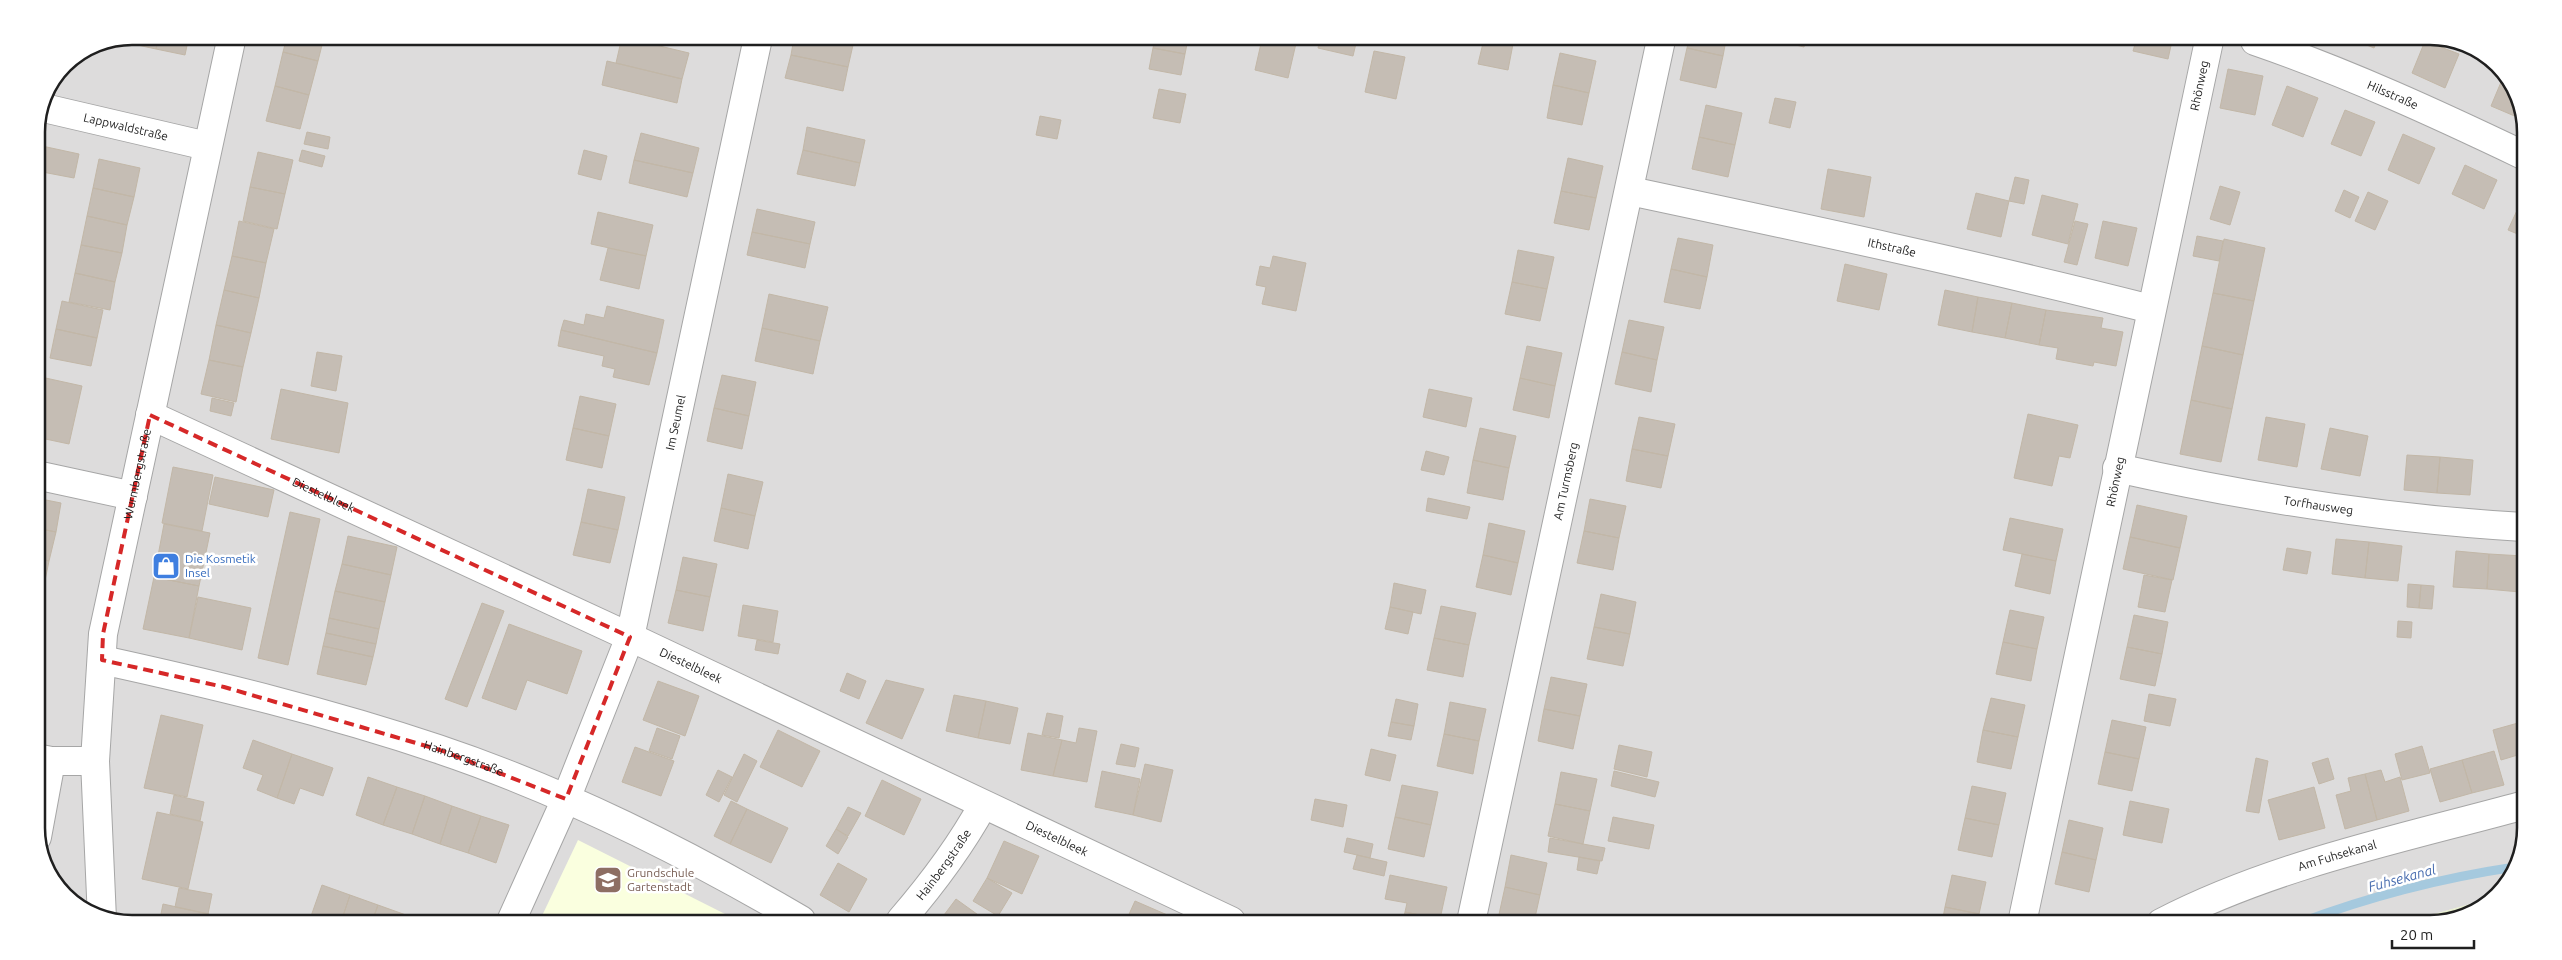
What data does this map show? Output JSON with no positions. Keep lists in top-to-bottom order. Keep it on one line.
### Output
{"streets":{"street":["Rhönweg","Hilsstraße","Lappwaldstraße","Ithstraße","Im Seumel","Wurmbergstraße","Am Turmsberg","Diestelbleek","Torfhausweg","Hainbergstraße","Am Fuhsekanal"]},"crossings":[["Rhönweg","Ithstraße"],["Rhönweg","Torfhausweg"],["Lappwaldstraße","Wurmbergstraße"],["Ithstraße","Am Turmsberg"],["Im Seumel","Diestelbleek"],["Im Seumel","Hainbergstraße"],["Wurmbergstraße","Diestelbleek"],["Wurmbergstraße","Hainbergstraße"],["Diestelbleek","Hainbergstraße"]],"water":["Fuhsekanal"],"places":{"shop":["Die Kosmetik Insel"],"school or university":["Grundschule Gartenstadt"]},"scale_bar":"20 m"}
